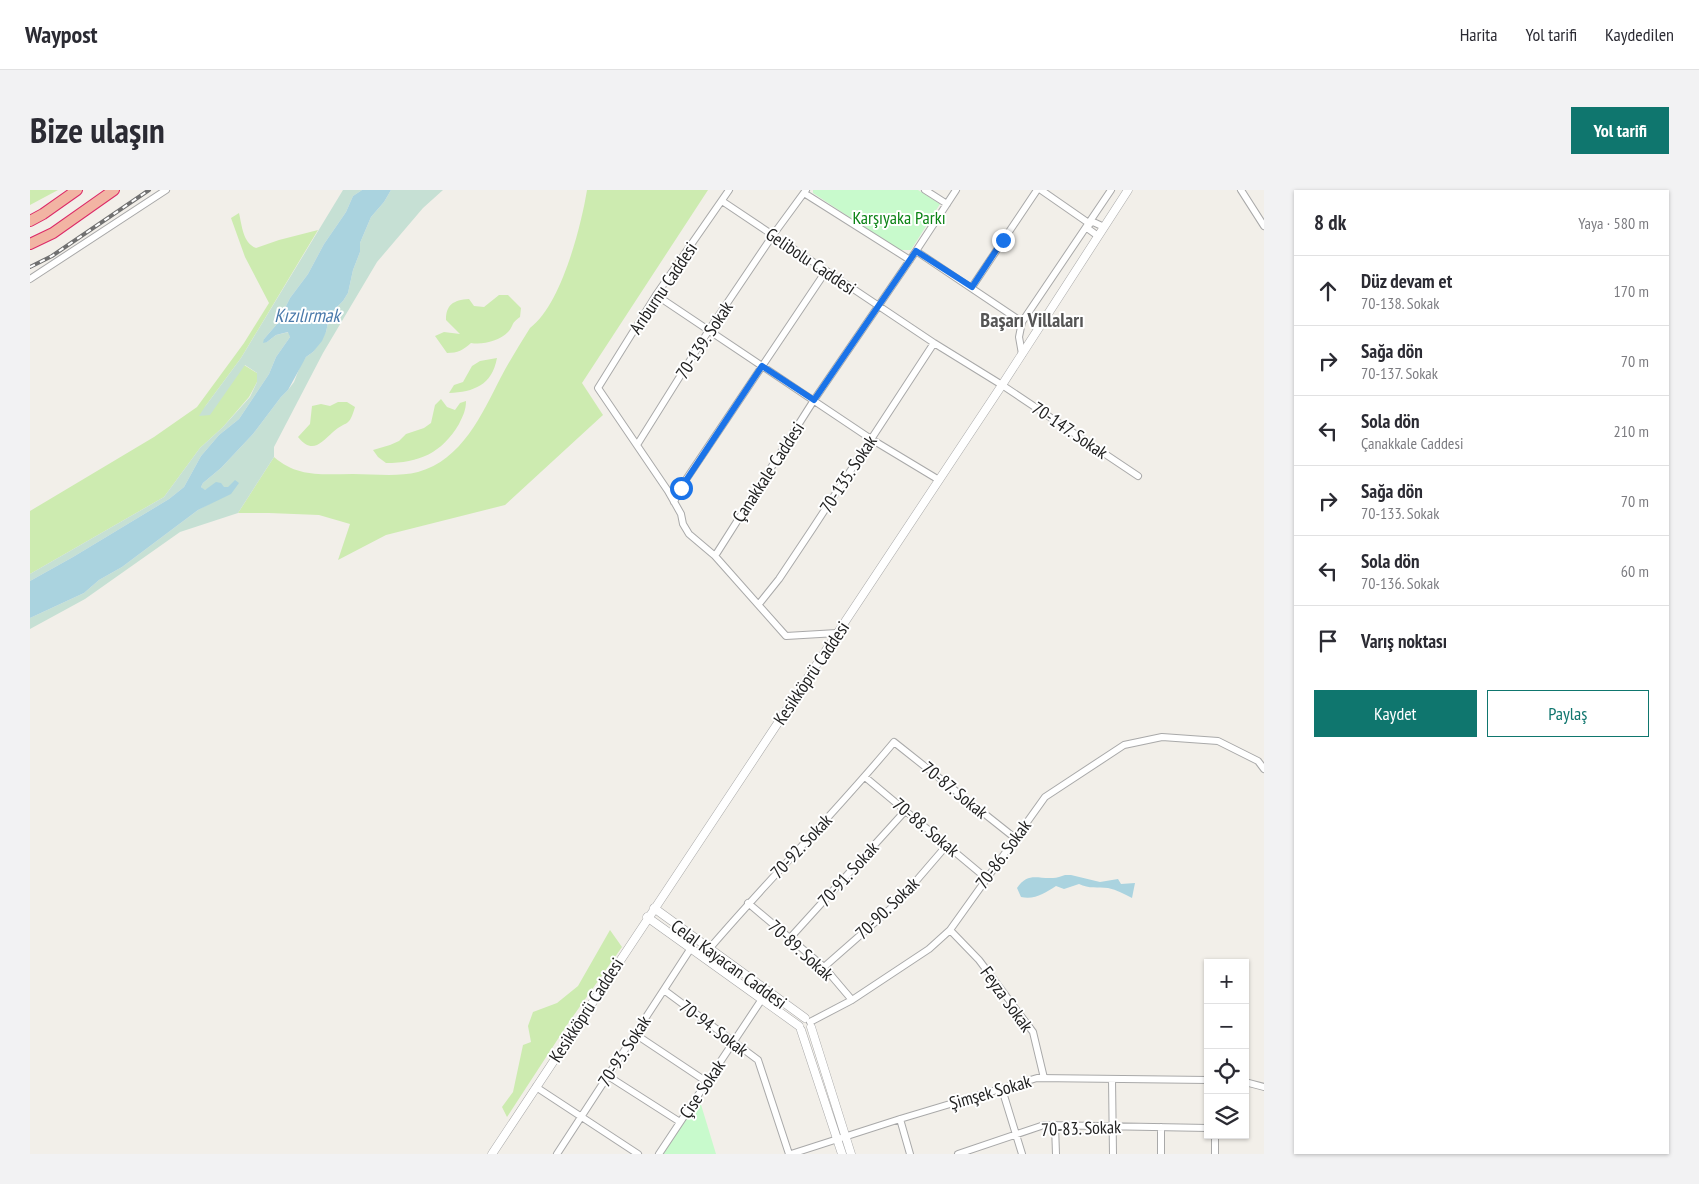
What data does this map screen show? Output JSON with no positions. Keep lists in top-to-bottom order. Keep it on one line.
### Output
{"streets":{"street":["Gelibolu Caddesi","Arıburnu Caddesi","70-139. Sokak","70-147. Sokak","Çanakkale Caddesi","70-135. Sokak","Kesikköprü Caddesi","70-87. Sokak","70-88. Sokak","70-92. Sokak","70-86. Sokak","70-91. Sokak","70-90. Sokak","70-89. Sokak","Celal Kayacan Caddesi","Feyza Sokak","70-94. Sokak","70-93. Sokak","Çise Sokak","Şimşek Sokak","70-83. Sokak"]},"crossings":[["Gelibolu Caddesi","Arıburnu Caddesi"],["Gelibolu Caddesi","70-139. Sokak"],["Gelibolu Caddesi","70-147. Sokak"],["Gelibolu Caddesi","Çanakkale Caddesi"],["Gelibolu Caddesi","70-135. Sokak"],["Gelibolu Caddesi","Kesikköprü Caddesi"],["Arıburnu Caddesi","70-139. Sokak"],["70-147. Sokak","Kesikköprü Caddesi"],["Kesikköprü Caddesi","Celal Kayacan Caddesi"],["70-87. Sokak","70-92. Sokak"],["70-87. Sokak","70-86. Sokak"],["70-88. Sokak","70-92. Sokak"],["70-88. Sokak","70-86. Sokak"],["70-88. Sokak","70-91. Sokak"],["70-88. Sokak","70-90. Sokak"],["70-92. Sokak","70-89. Sokak"],["70-92. Sokak","Celal Kayacan Caddesi"],["70-86. Sokak","70-89. Sokak"],["70-86. Sokak","Celal Kayacan Caddesi"],["70-86. Sokak","Feyza Sokak"],["70-91. Sokak","70-89. Sokak"],["70-90. Sokak","70-89. Sokak"],["Celal Kayacan Caddesi","70-93. Sokak"],["Celal Kayacan Caddesi","Çise Sokak"],["Feyza Sokak","Şimşek Sokak"],["70-94. Sokak","70-93. Sokak"],["70-94. Sokak","Çise Sokak"],["70-94. Sokak","Şimşek Sokak"]],"districts":["Başarı Villaları"],"water":["Kızılırmak"],"parks":["Karşıyaka Parkı"],"page":{"header":"Waypost","nav":["Harita","Yol tarifi","Kaydedilen"],"title":"Bize ulaşın","buttons":["Yol tarifi",["Kaydet","Paylaş"]],"heading":["8 dk","Yaya · 580 m"],"list":[["Düz devam et","70-138. Sokak","170 m"],["Sağa dön","70-137. Sokak","70 m"],["Sola dön","Çanakkale Caddesi","210 m"],["Sağa dön","70-133. Sokak","70 m"],["Sola dön","70-136. Sokak","60 m"],"Varış noktası"],"map_buttons":["+","−"]}}
